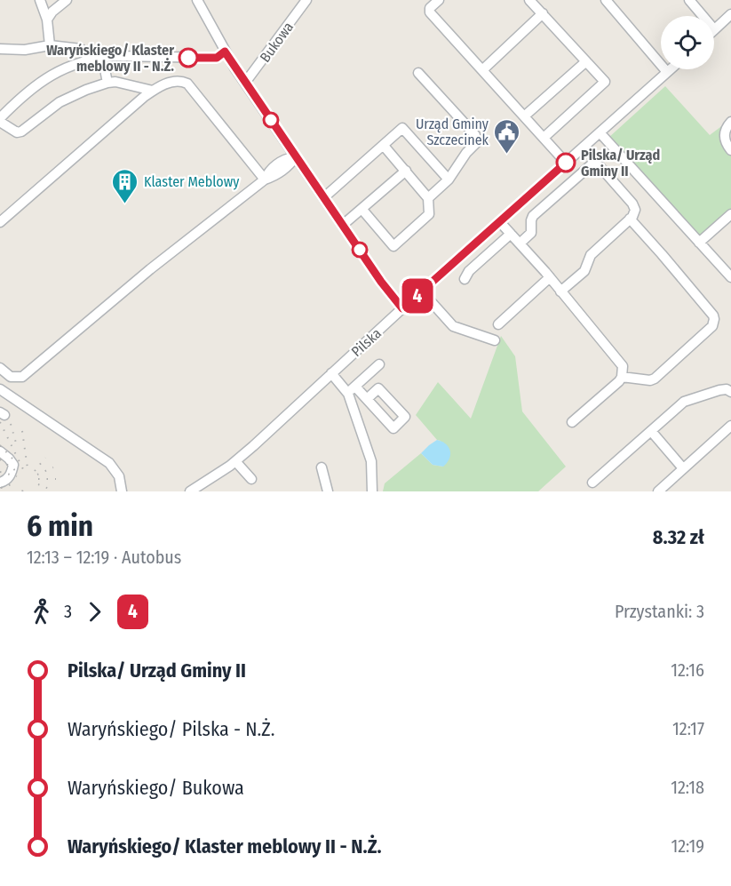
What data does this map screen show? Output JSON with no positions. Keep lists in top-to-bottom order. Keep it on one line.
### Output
{"streets":{"street":["Bukowa","Pilska"]},"places":{"other":["Waryńskiego/ Klaster meblowy II - N.Ż.","Pilska/ Urząd Gminy II"],"public building":["Urząd Gminy Szczecinek"],"building":["Klaster Meblowy"]},"lines":["bus line 4"],"page":{"on_map":"4","heading":["6 min","12:13 – 12:19 · Autobus","8.32 zł"],"legs":["3","4","Przystanki: 3"],"list":[{"name":"Pilska/ Urząd Gminy II","value":"12:16"},{"name":"Waryńskiego/ Pilska - N.Ż.","value":"12:17"},{"name":"Waryńskiego/ Bukowa","value":"12:18"},{"name":"Waryńskiego/ Klaster meblowy II - N.Ż.","value":"12:19"}]}}
